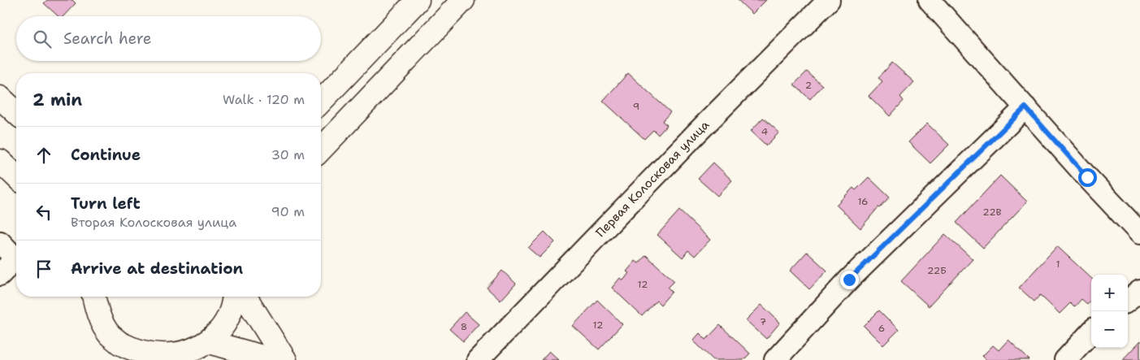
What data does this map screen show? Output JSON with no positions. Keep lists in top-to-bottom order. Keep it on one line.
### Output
{"streets":{"street":["Первая Колосковая улица"]},"house_numbers":["2","9","4","16","22В","1","22Б","12","7","12","8","6"],"page":{"search":"Search here","heading":["2 min","Walk · 120 m"],"list":[["Continue","30 m"],["Turn left","Вторая Колосковая улица","90 m"],"Arrive at destination"],"map_buttons":["+","−"]}}
